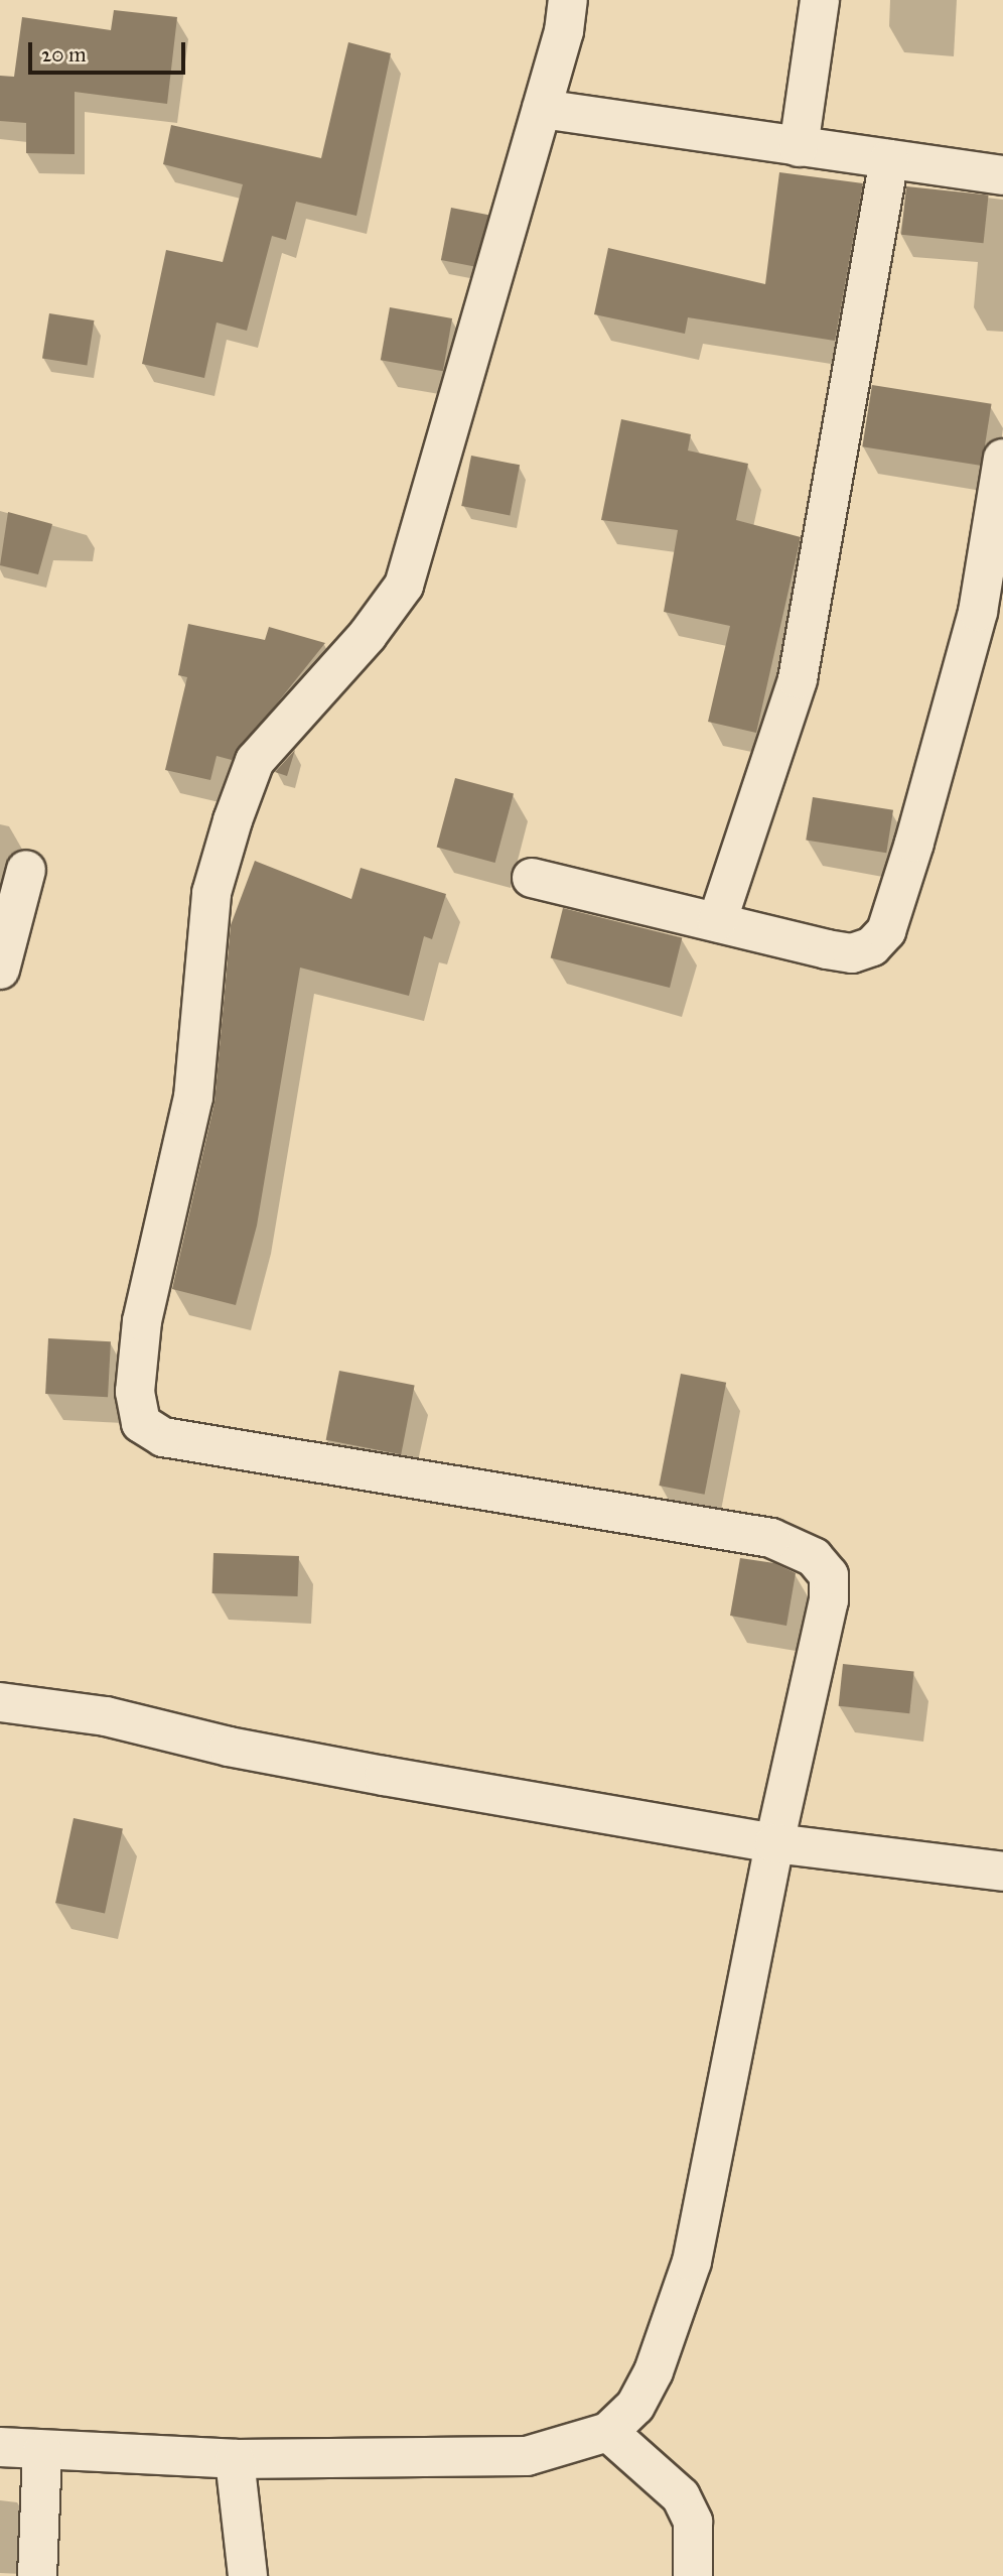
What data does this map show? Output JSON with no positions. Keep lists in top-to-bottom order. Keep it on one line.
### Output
{"scale_bar":"20 m"}
